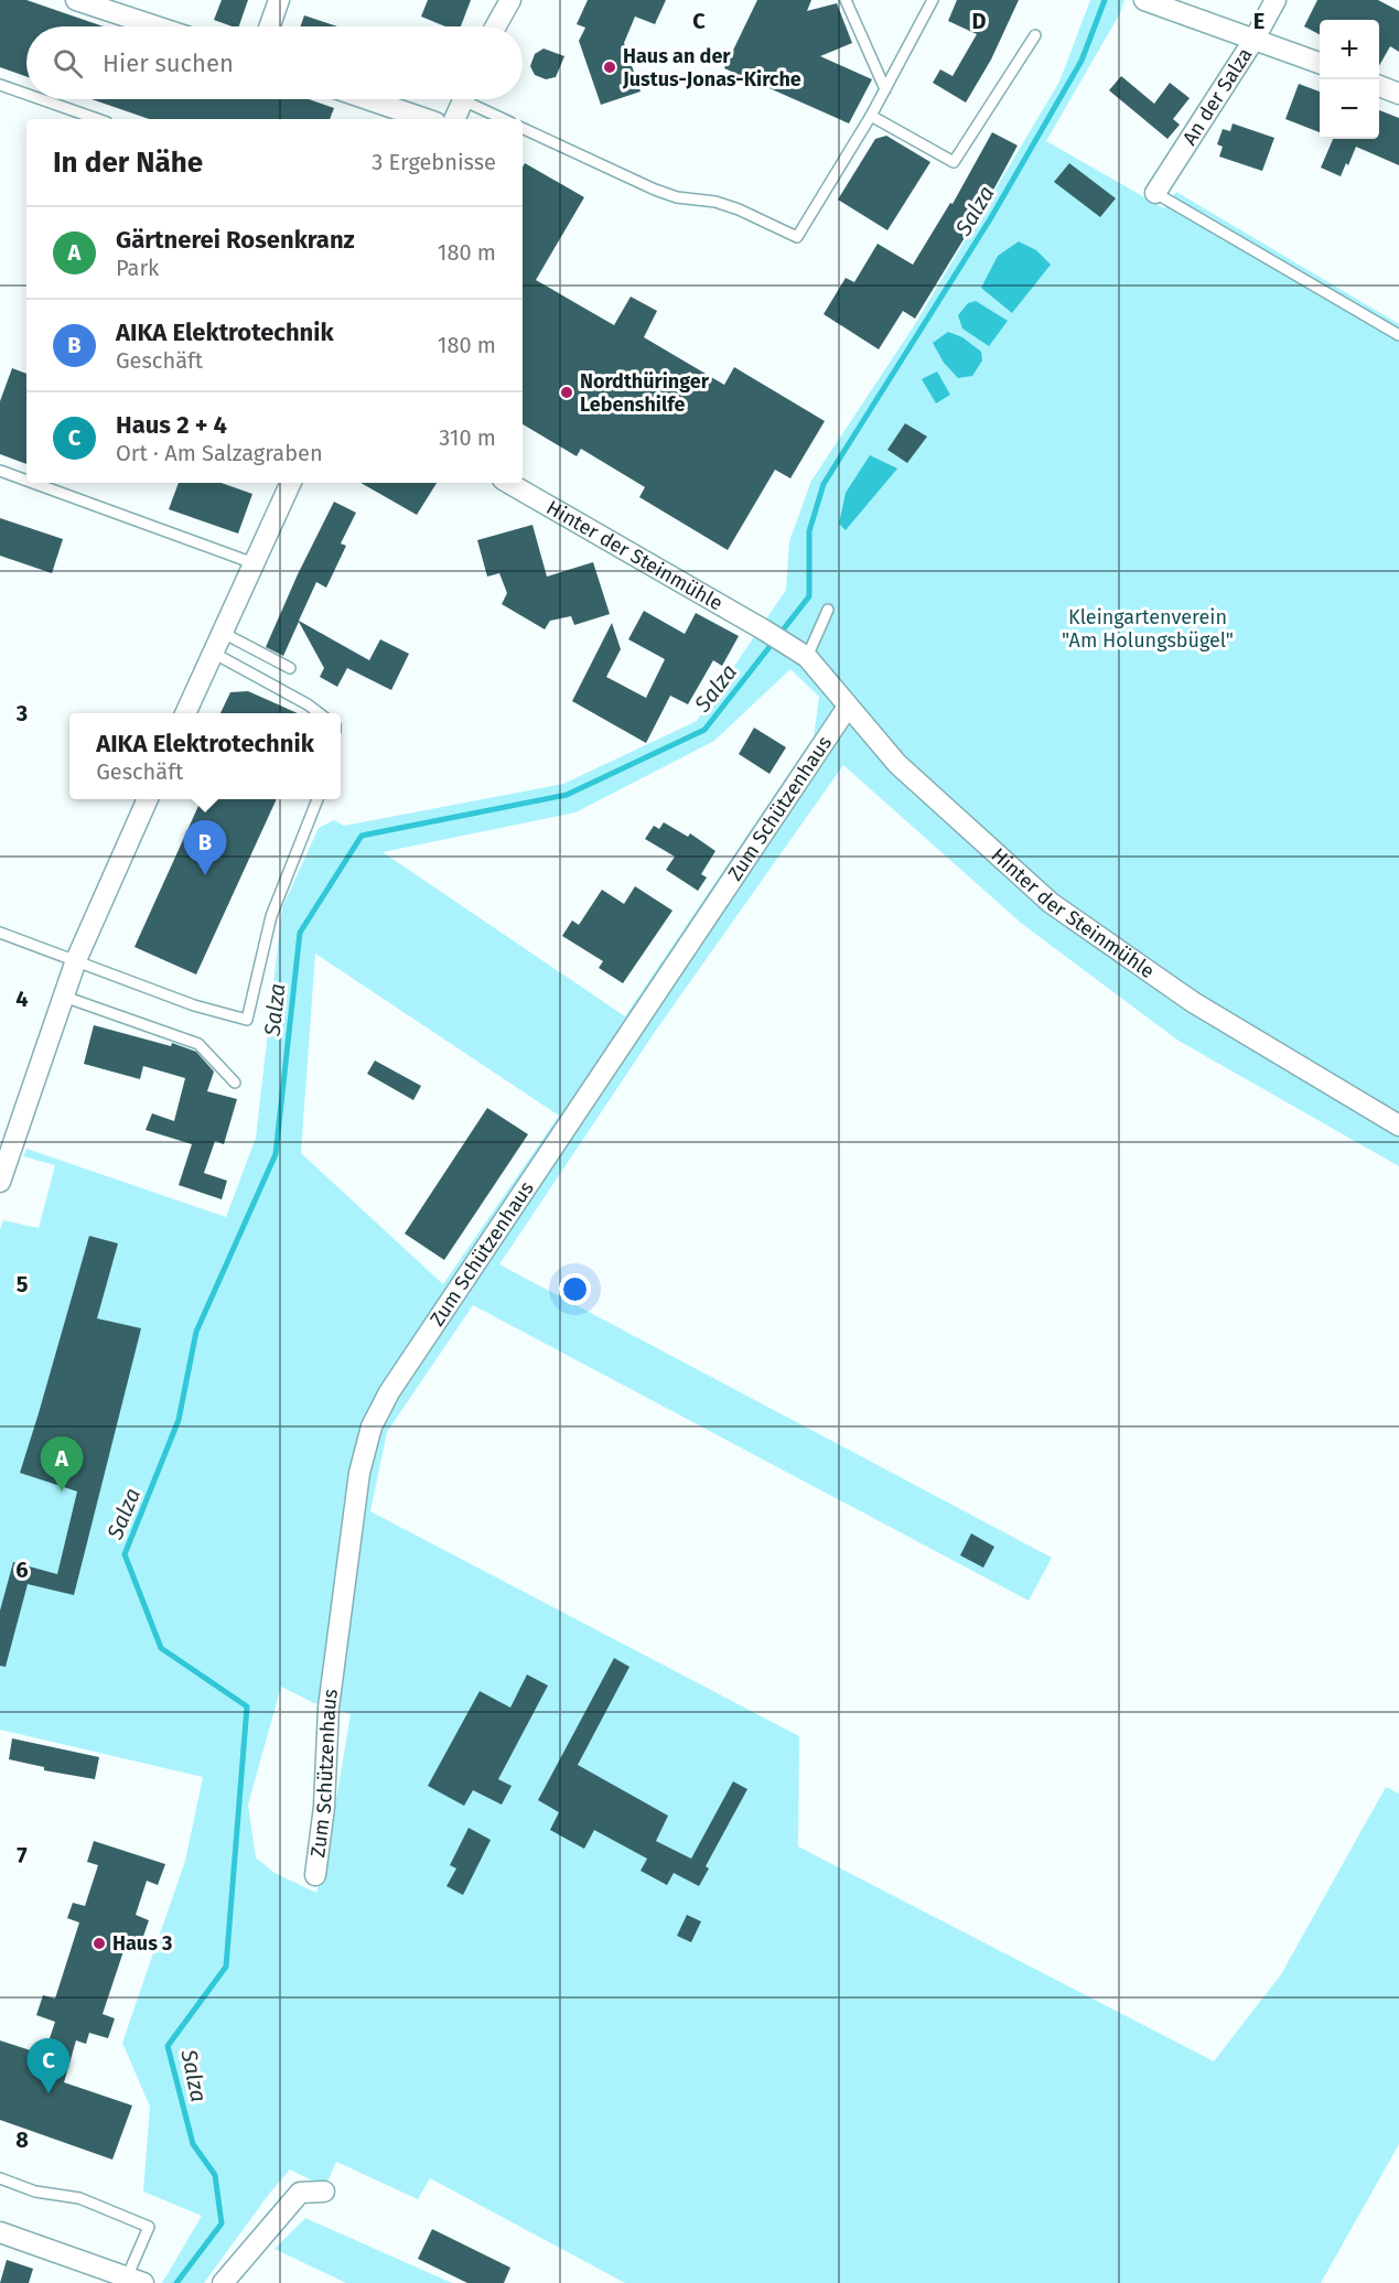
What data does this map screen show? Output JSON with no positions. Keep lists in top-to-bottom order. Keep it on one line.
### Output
{"streets":{"street":["An der Salza","Hinter der Steinmühle","Zum Schützenhaus"]},"crossings":[["Hinter der Steinmühle","Zum Schützenhaus"]],"water":["Salza"],"parks":["Kleingartenverein \"Am Holungsbügel\""],"places":["Haus an der Justus-Jonas-Kirche","Nordthüringer Lebenshilfe","Haus 3"],"page":{"map_buttons":["+","−"],"search":"Hier suchen","heading":["In der Nähe","3 Ergebnisse"],"list":[{"mark":"A","name":"Gärtnerei Rosenkranz","note":"Park","value":"180 m"},{"mark":"B","name":"AIKA Elektrotechnik","note":"Geschäft","value":"180 m"},{"mark":"C","name":"Haus 2 + 4","note":"Ort · Am Salzagraben","value":"310 m"}],"popup":["AIKA Elektrotechnik","Geschäft"],"pins":["B","A","C"]},"grid":{"columns":["C","D","E"],"rows":["3","4","5","6","7","8"]}}
